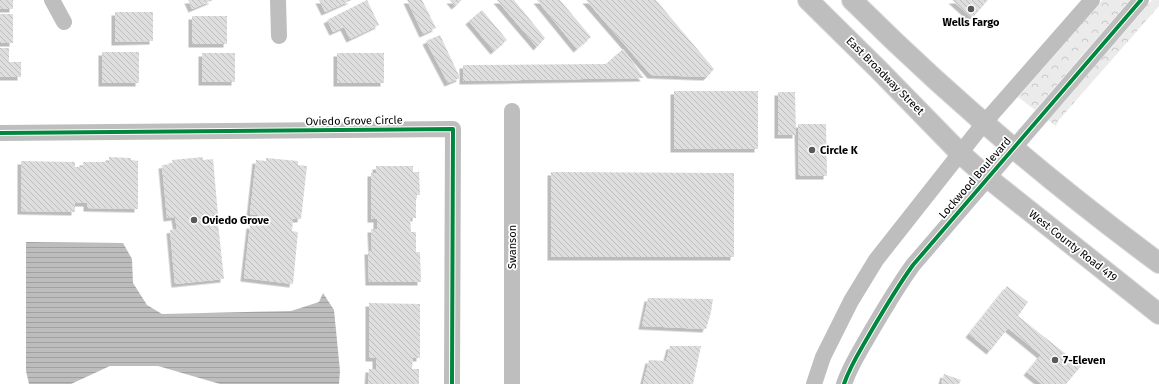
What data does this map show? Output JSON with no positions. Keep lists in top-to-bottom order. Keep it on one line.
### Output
{"streets":{"main road":["East Broadway Street","West County Road 419"],"street":["Oviedo Grove Circle","Lockwood Boulevard","Swanson"]},"crossings":[["East Broadway Street","Lockwood Boulevard"],["East Broadway Street","West County Road 419"],["Lockwood Boulevard","West County Road 419"]],"places":["Wells Fargo","Circle K","Oviedo Grove","7-Eleven"]}
